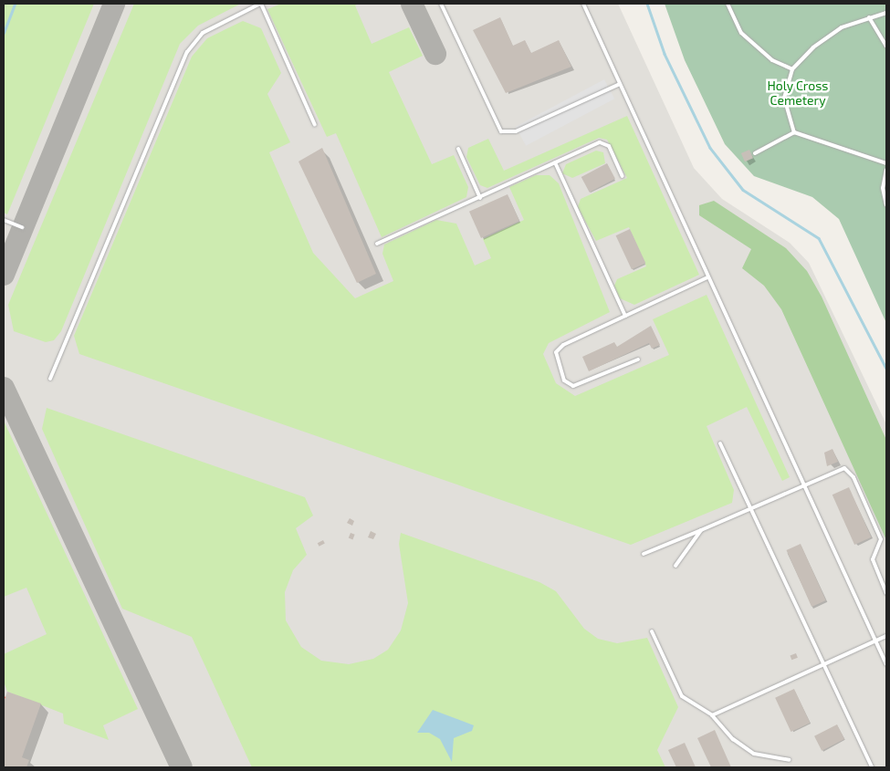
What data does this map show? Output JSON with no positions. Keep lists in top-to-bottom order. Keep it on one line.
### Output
{"parks":["Holy Cross Cemetery"]}
